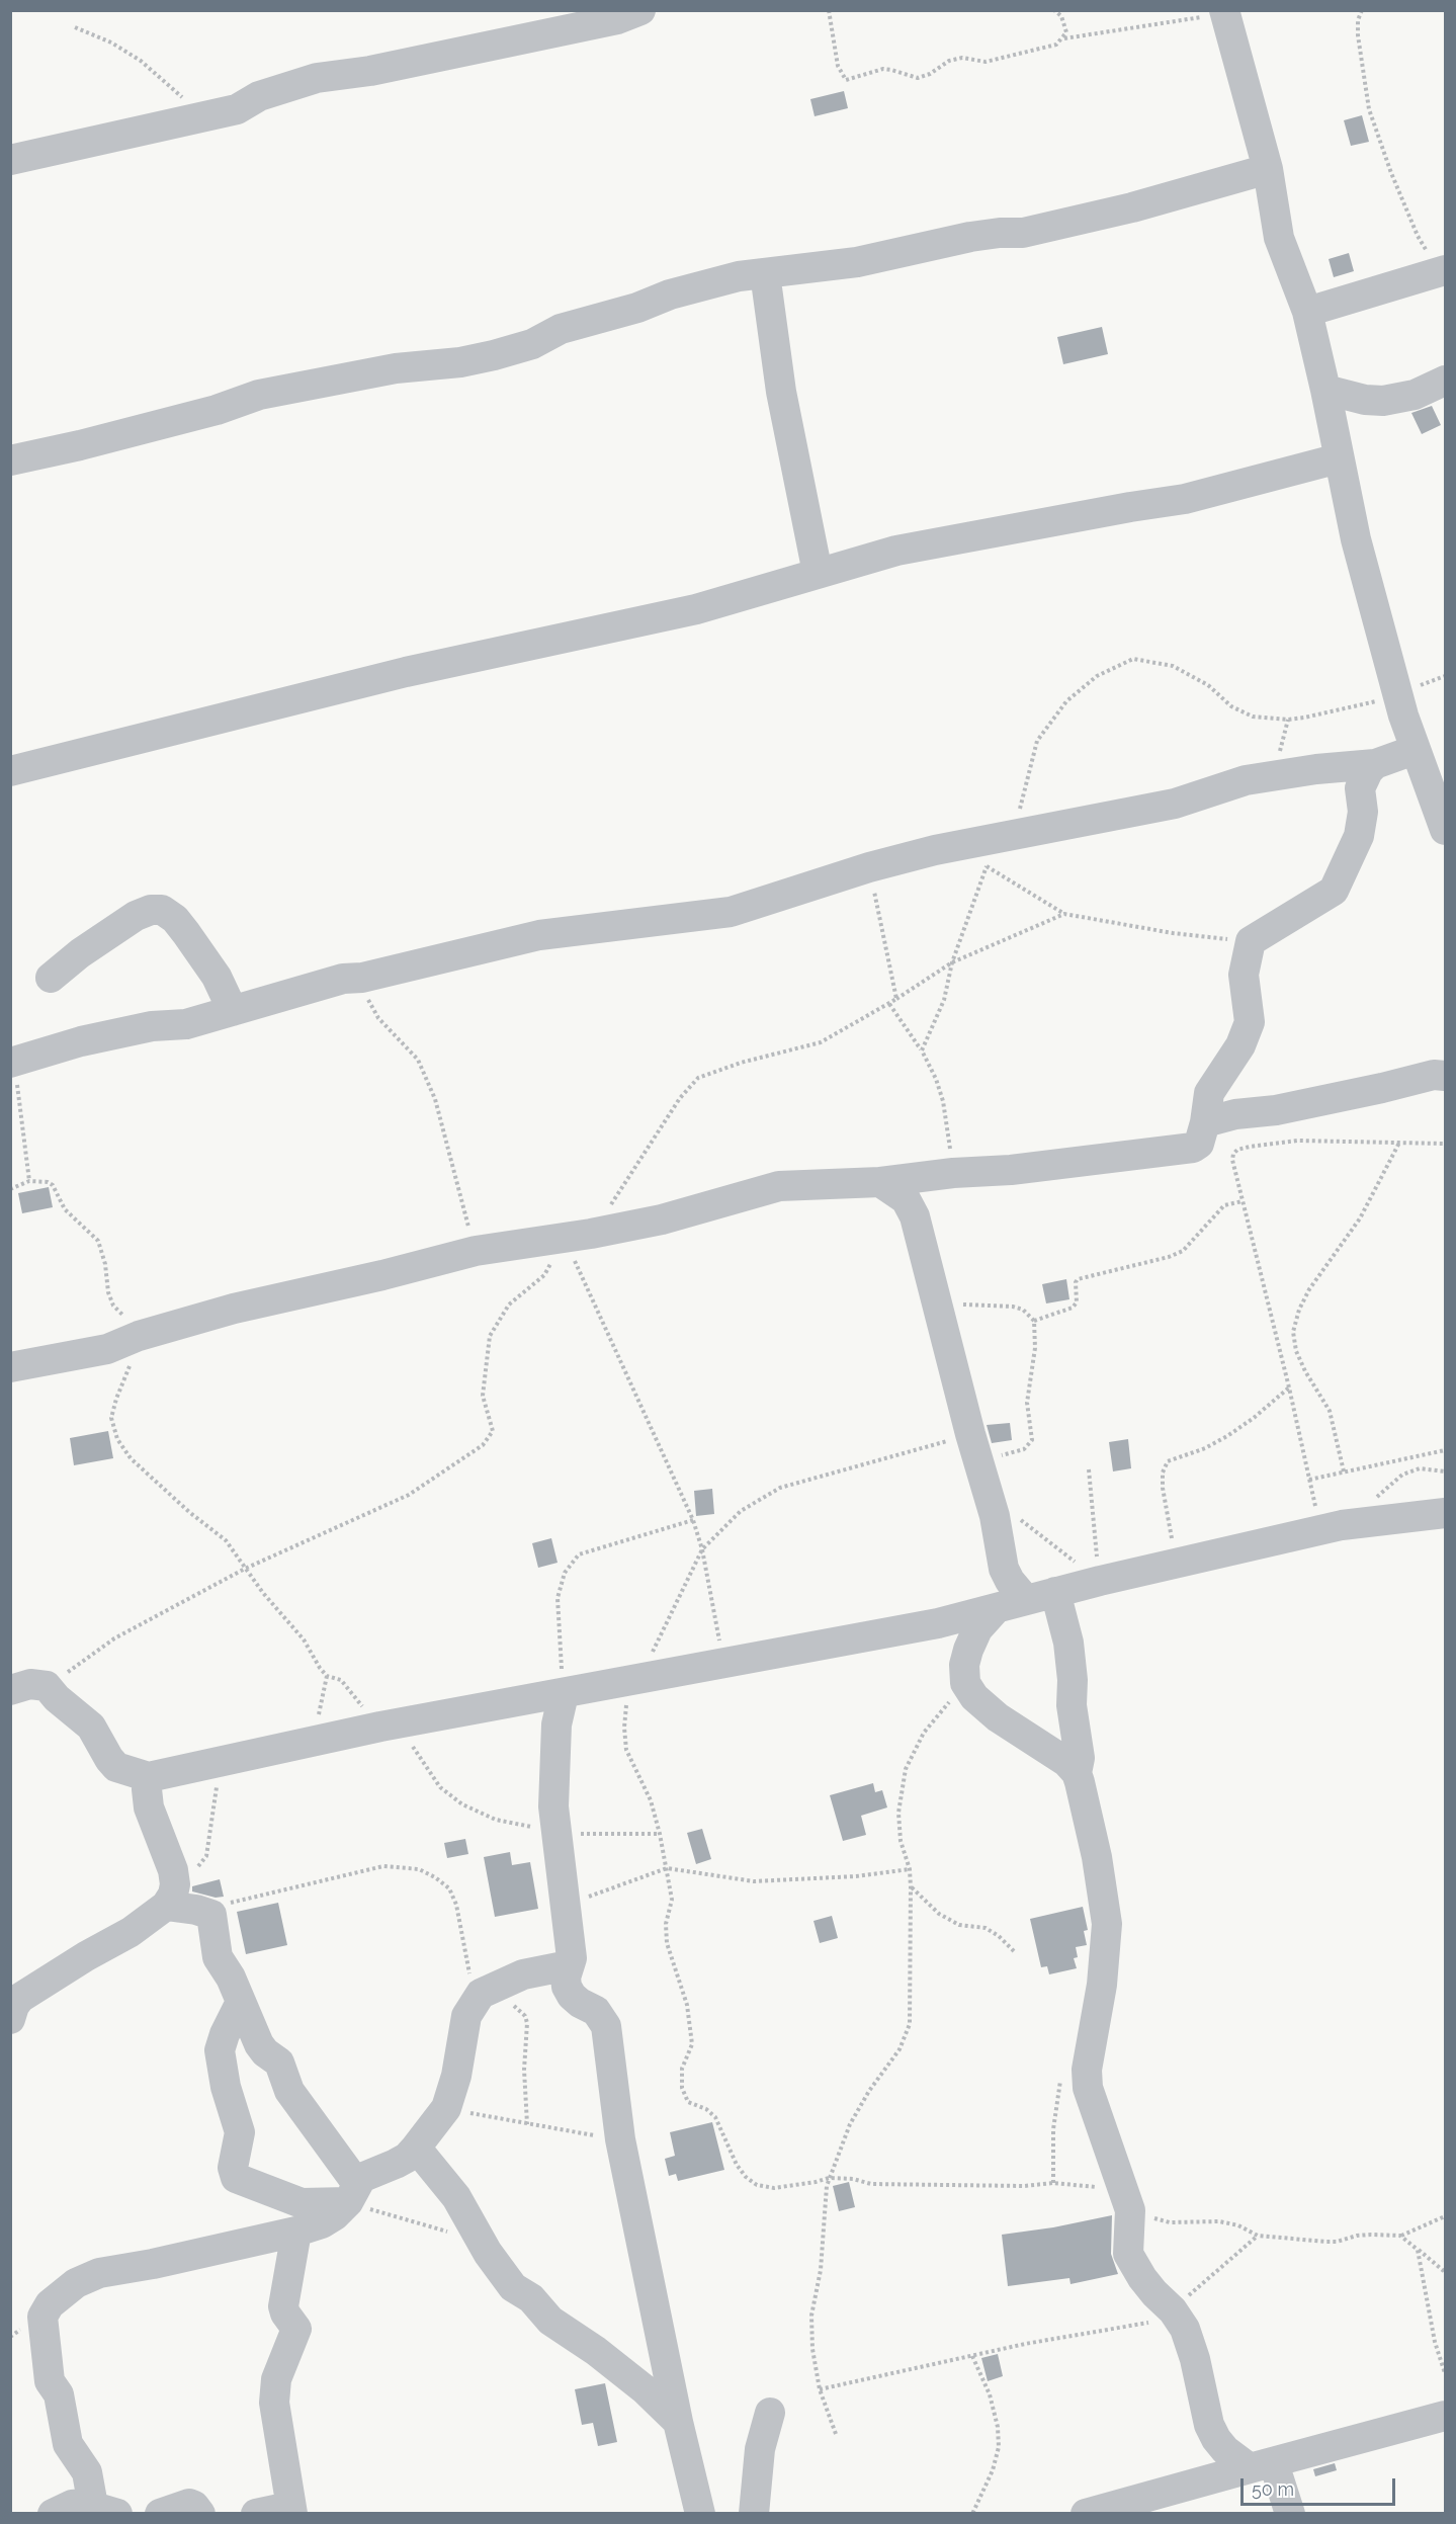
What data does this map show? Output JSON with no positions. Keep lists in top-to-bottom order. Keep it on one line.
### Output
{"scale_bar":"50 m"}
